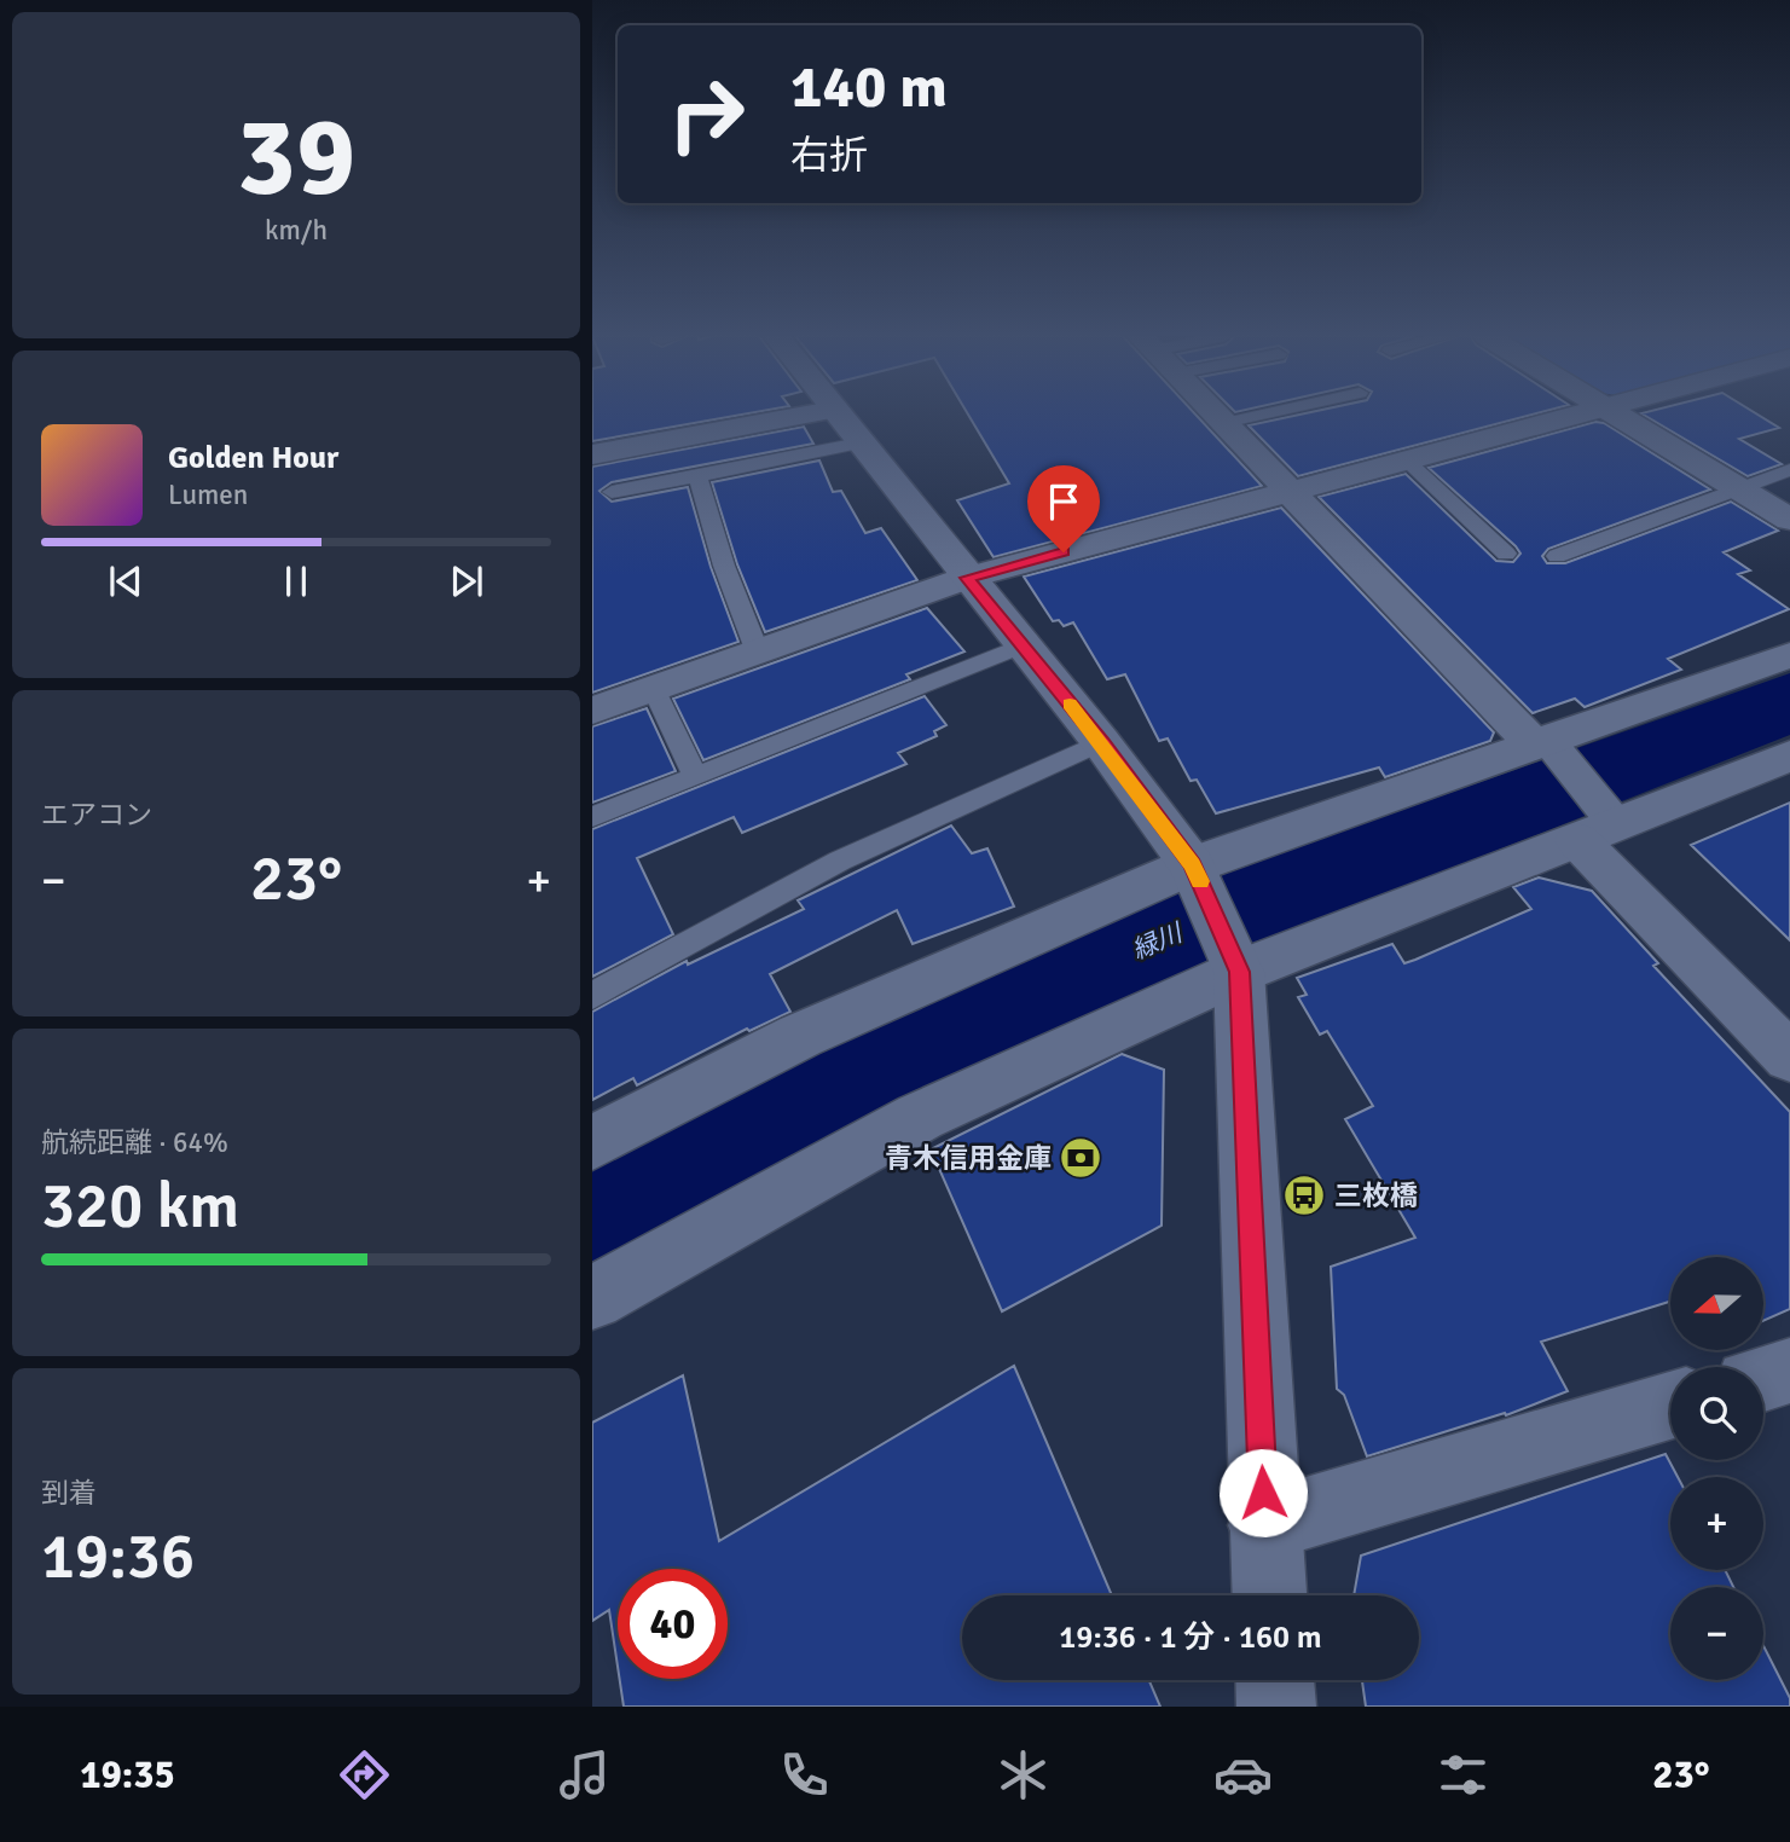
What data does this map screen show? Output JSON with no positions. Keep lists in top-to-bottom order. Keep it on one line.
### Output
{"water":["緑川"],"places":{"bank":["青木信用金庫"],"bus stop":["三枚橋"]},"north":"left","page":{"tile":[["39","km/h"],"エアコン",["航続距離 · 64%","320 km"],["到着","19:36"]],"turn":["140 m","右折"],"song":["Golden Hour","Lumen"],"heat":["−","23°","+"],"map_buttons":["+","−"],"limit":"40","trip":"19:36 · 1 分 · 160 m","tabs":["19:35","23°"]}}
